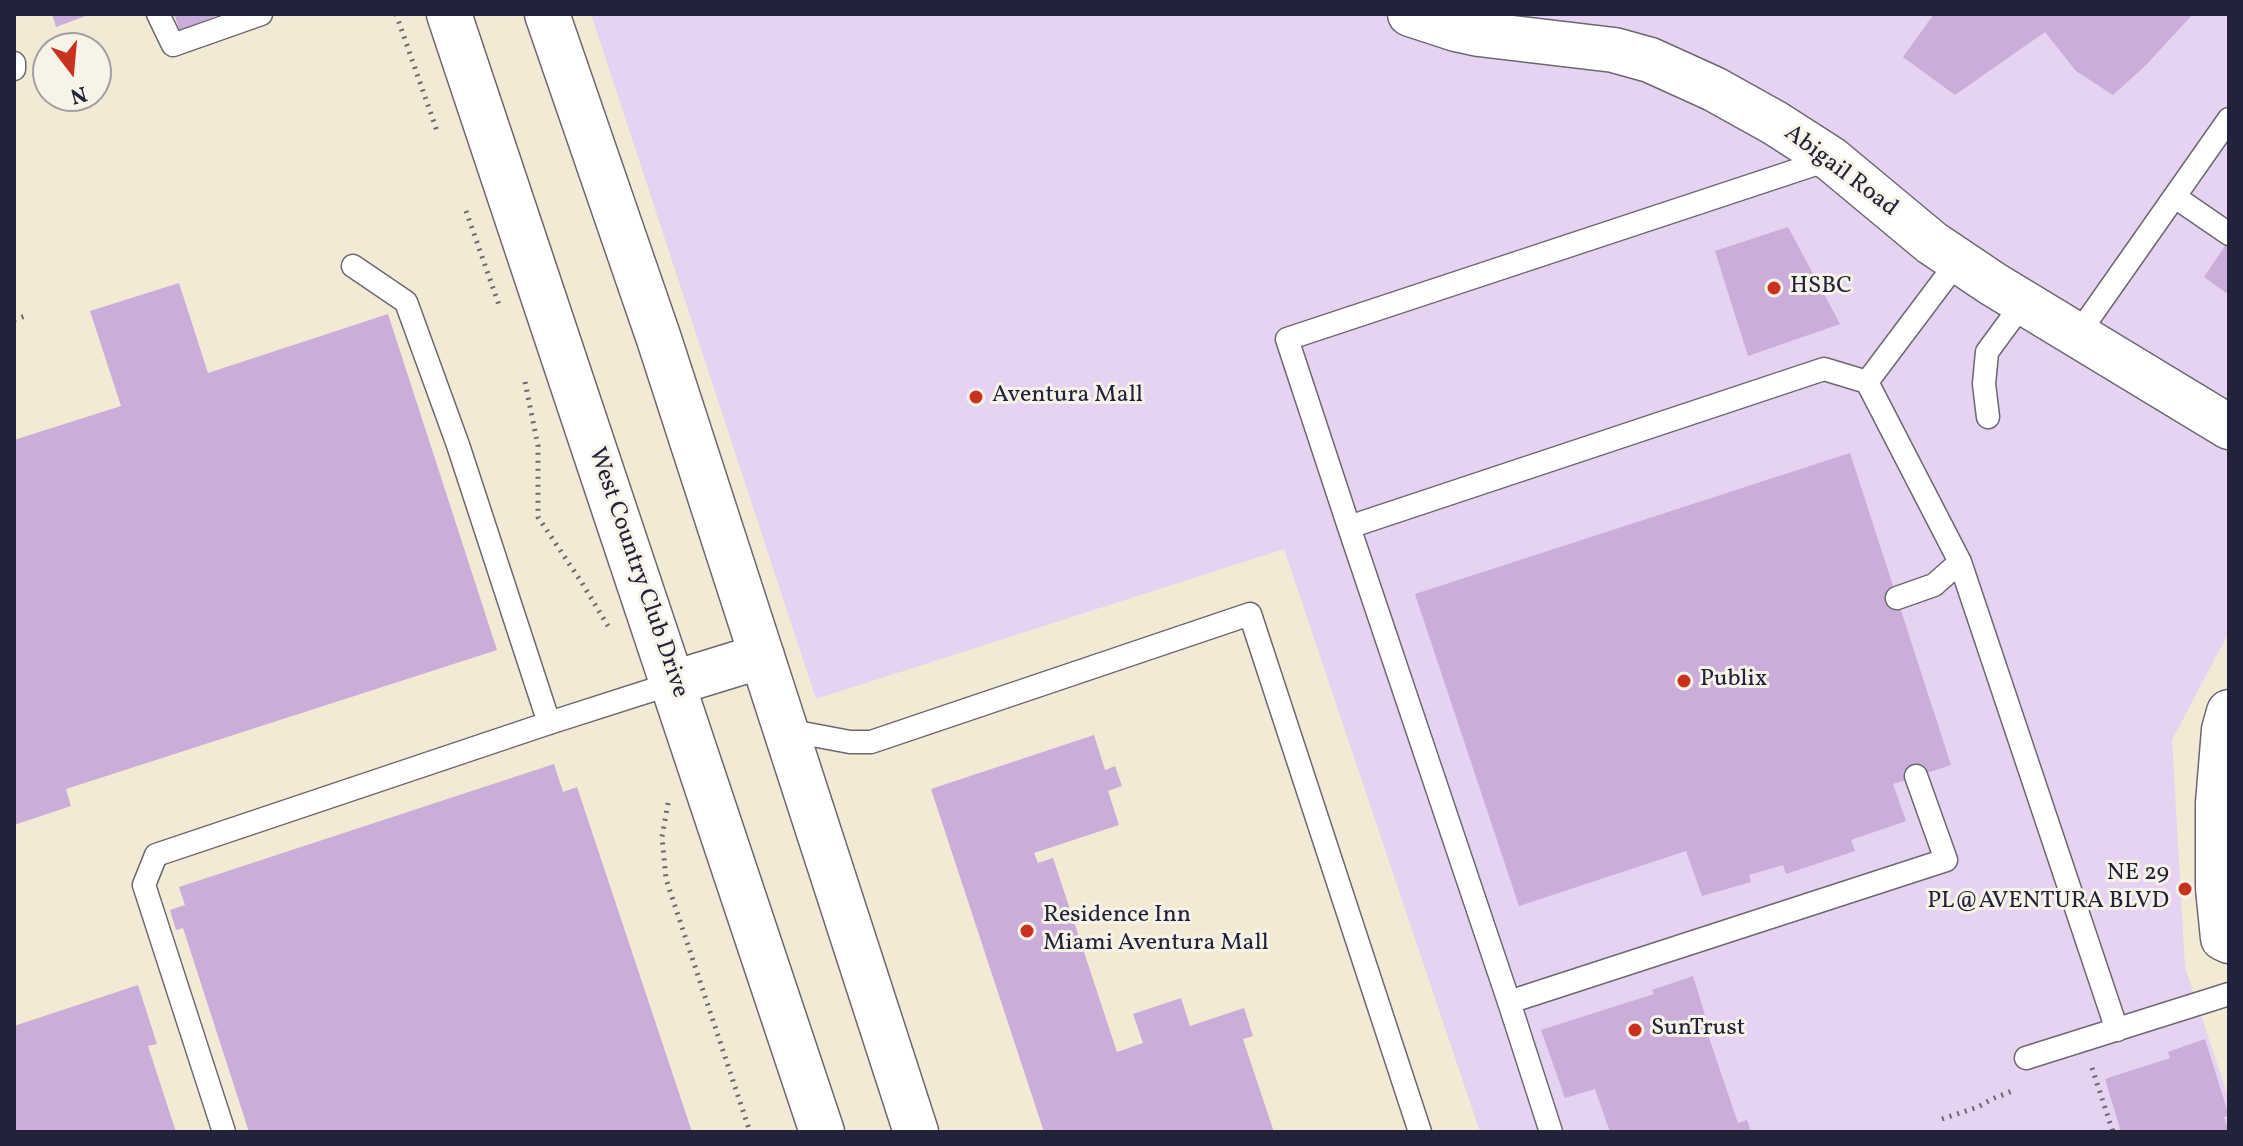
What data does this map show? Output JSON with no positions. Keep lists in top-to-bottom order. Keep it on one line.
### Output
{"streets":{"street":["Abigail Road","West Country Club Drive"]},"places":["HSBC","Aventura Mall","Publix","NE 29 PL@AVENTURA BLVD","Residence Inn Miami Aventura Mall","SunTrust"],"north":"bottom"}
